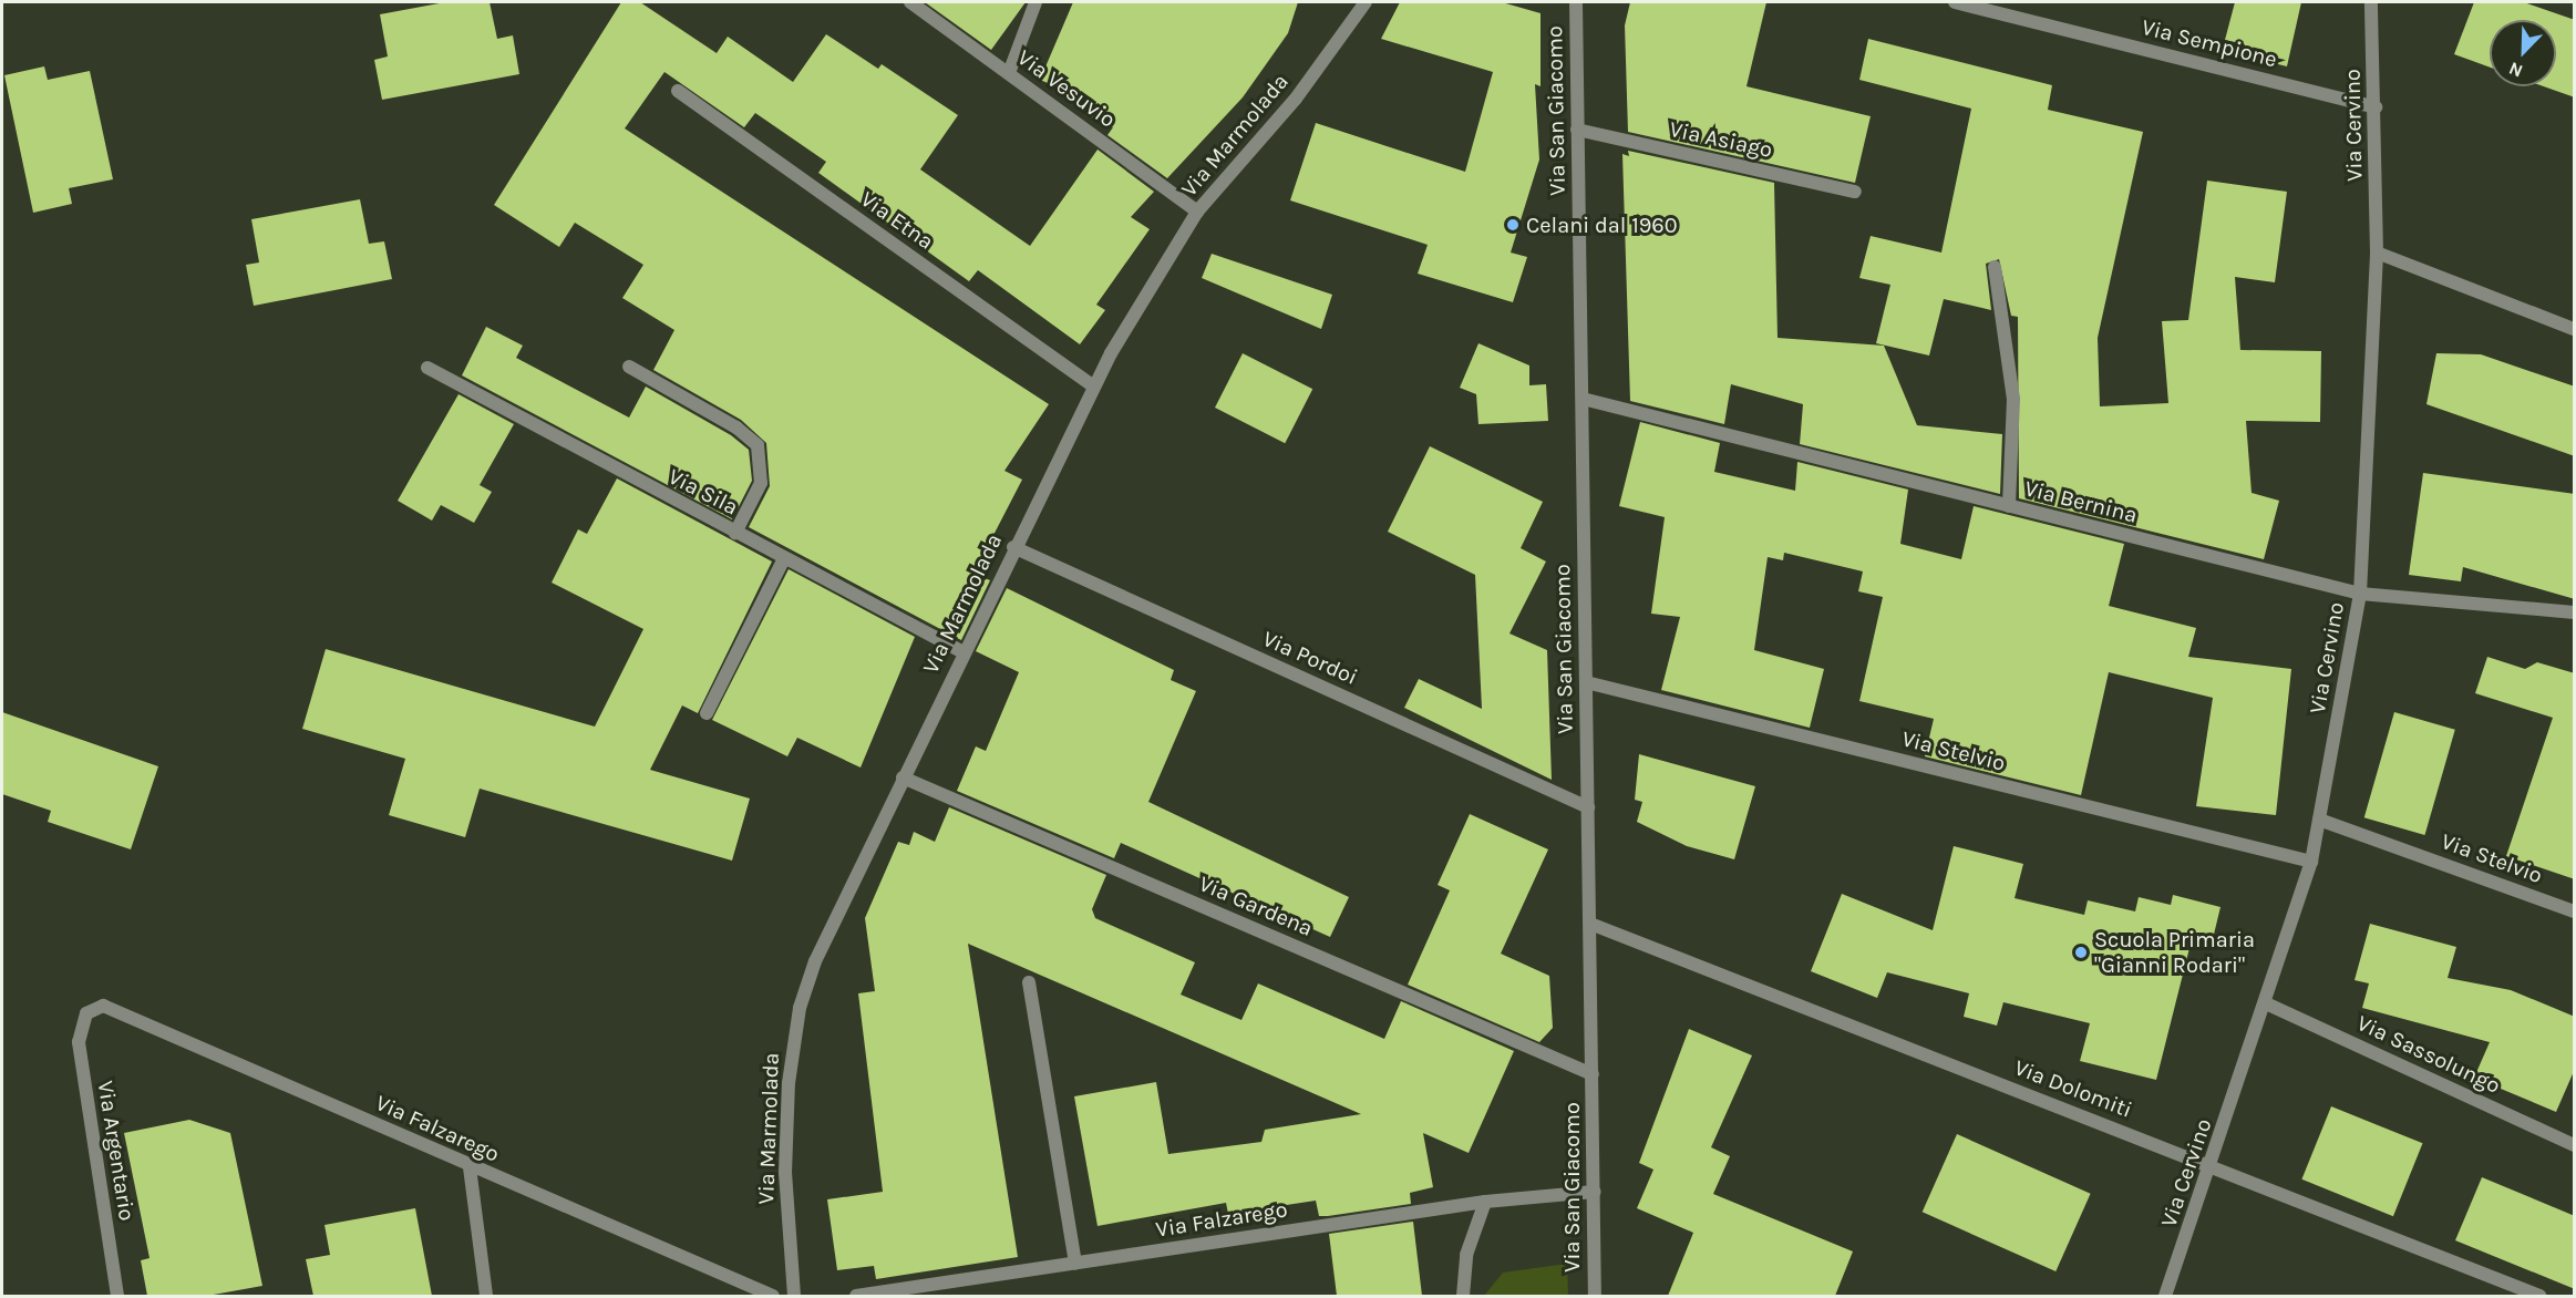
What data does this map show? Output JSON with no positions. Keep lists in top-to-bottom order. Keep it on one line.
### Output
{"streets":{"street":["Via Sempione","Via Vesuvio","Via San Giacomo","Via Cervino","Via Marmolada","Via Asiago","Via Etna","Via Sila","Via Bernina","Via Pordoi","Via Stelvio","Via Gardena","Via Sassolungo","Via Dolomiti","Via Falzarego","Via Argentario"]},"crossings":[["Via Sempione","Via Cervino"],["Via Vesuvio","Via Marmolada"],["Via San Giacomo","Via Asiago"],["Via San Giacomo","Via Bernina"],["Via San Giacomo","Via Pordoi"],["Via San Giacomo","Via Stelvio"],["Via San Giacomo","Via Gardena"],["Via San Giacomo","Via Dolomiti"],["Via San Giacomo","Via Falzarego"],["Via Cervino","Via Bernina"],["Via Cervino","Via Stelvio"],["Via Cervino","Via Sassolungo"],["Via Cervino","Via Dolomiti"],["Via Marmolada","Via Etna"],["Via Marmolada","Via Sila"],["Via Marmolada","Via Pordoi"],["Via Marmolada","Via Gardena"],["Via Falzarego","Via Argentario"]],"places":["Celani dal 1960","Scuola Primaria \"Gianni Rodari\""],"north":"bottom left"}
